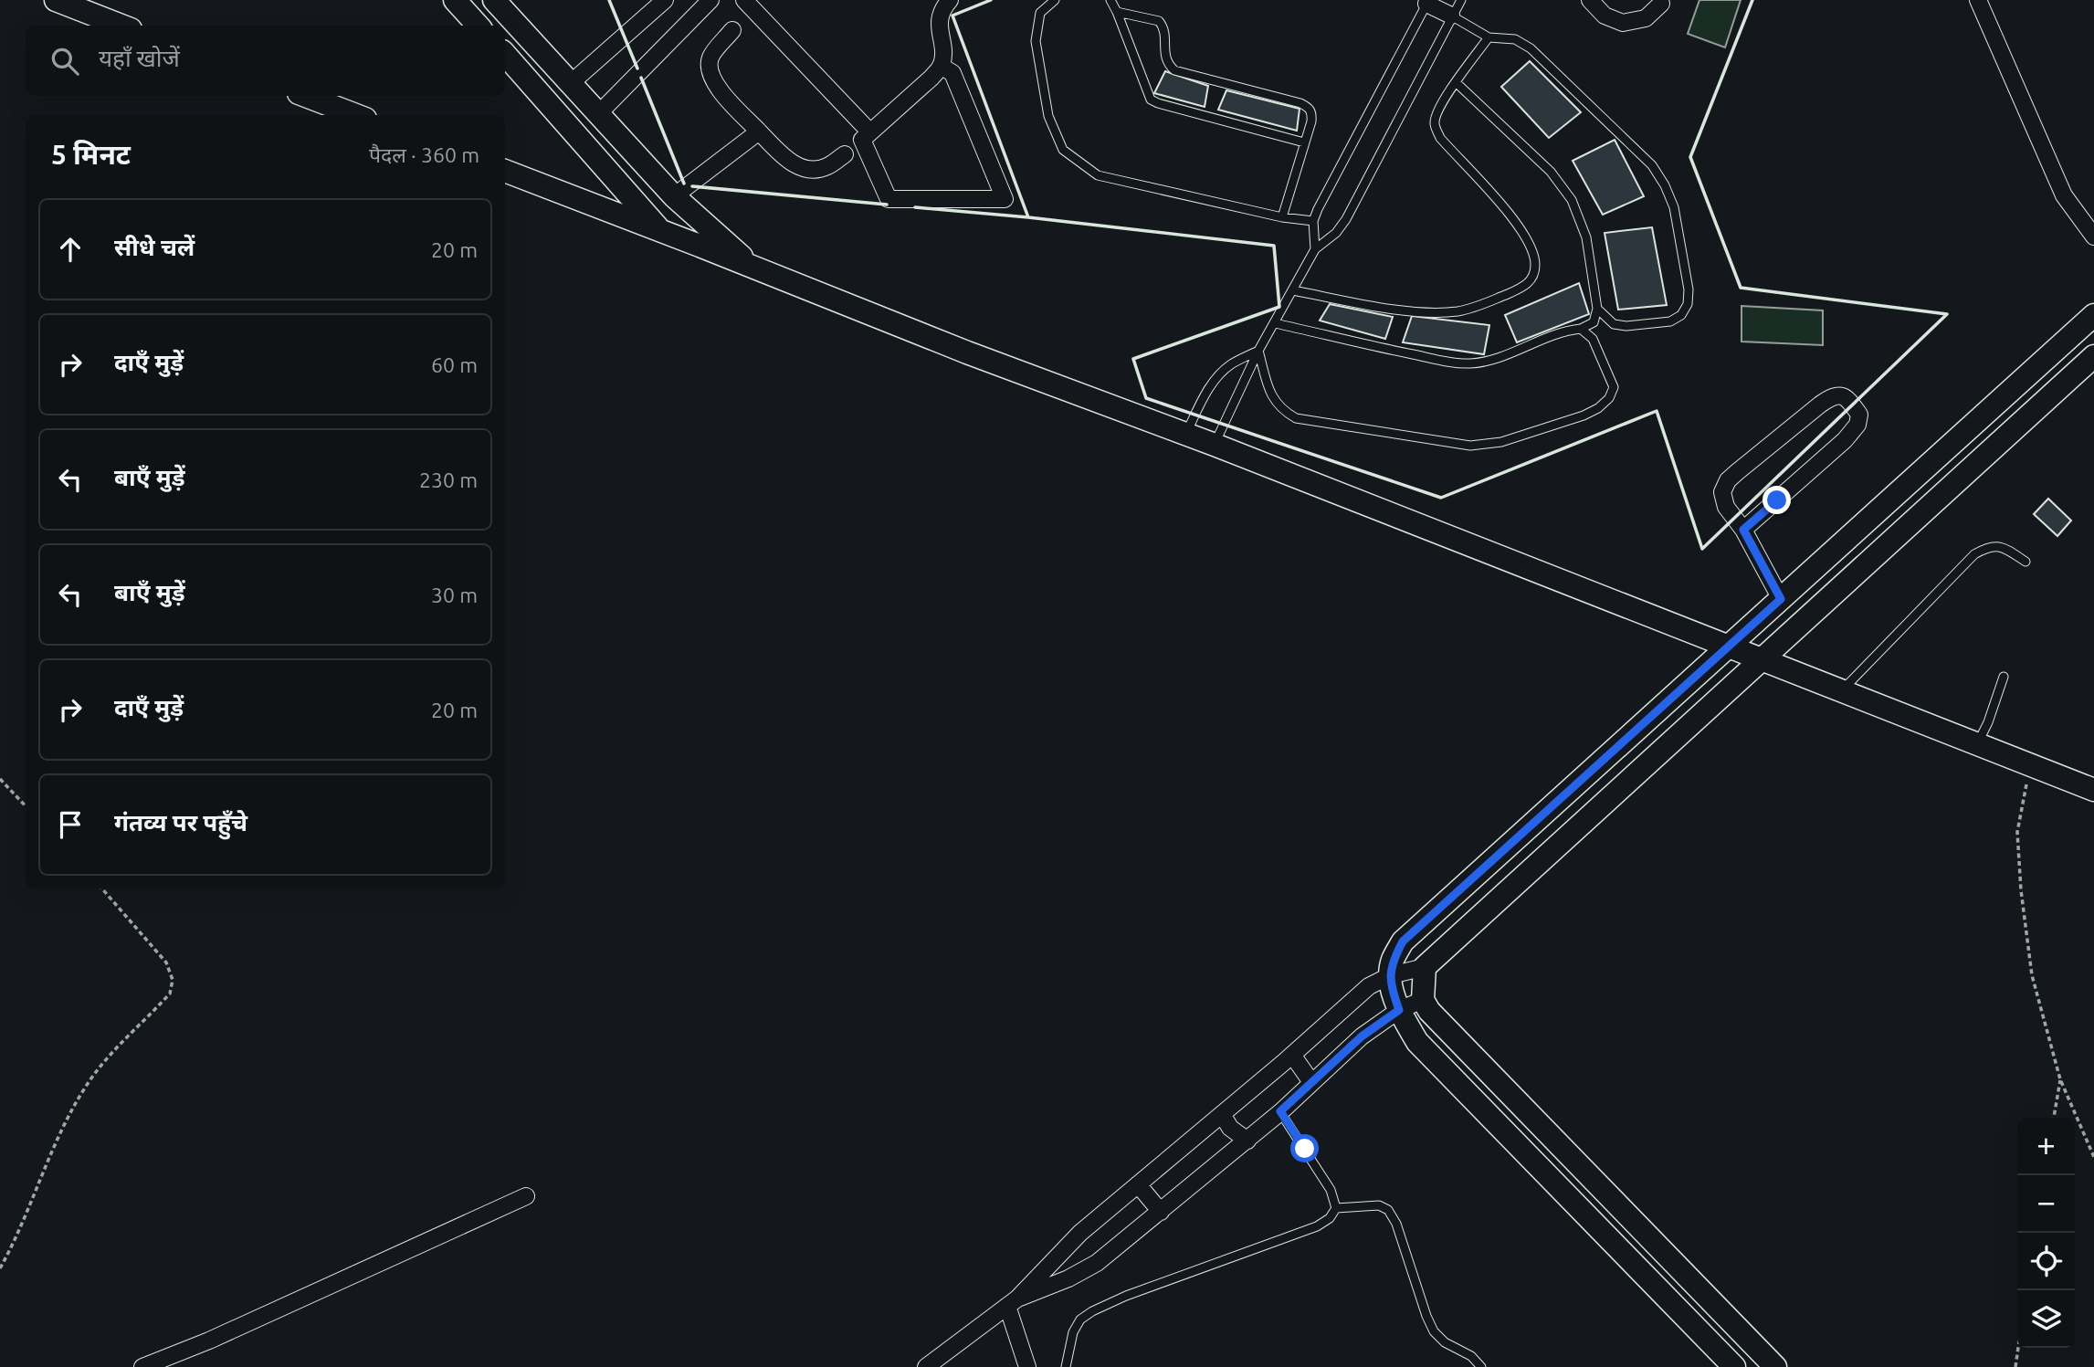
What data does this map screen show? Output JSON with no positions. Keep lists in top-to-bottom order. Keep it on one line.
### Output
{"page":{"search":"यहाँ खोजें","heading":["5 मिनट","पैदल · 360 m"],"list":[["सीधे चलें","20 m"],["दाएँ मुड़ें","60 m"],["बाएँ मुड़ें","230 m"],["बाएँ मुड़ें","30 m"],["दाएँ मुड़ें","20 m"],"गंतव्य पर पहुँचे"],"map_buttons":["+","−"]}}
